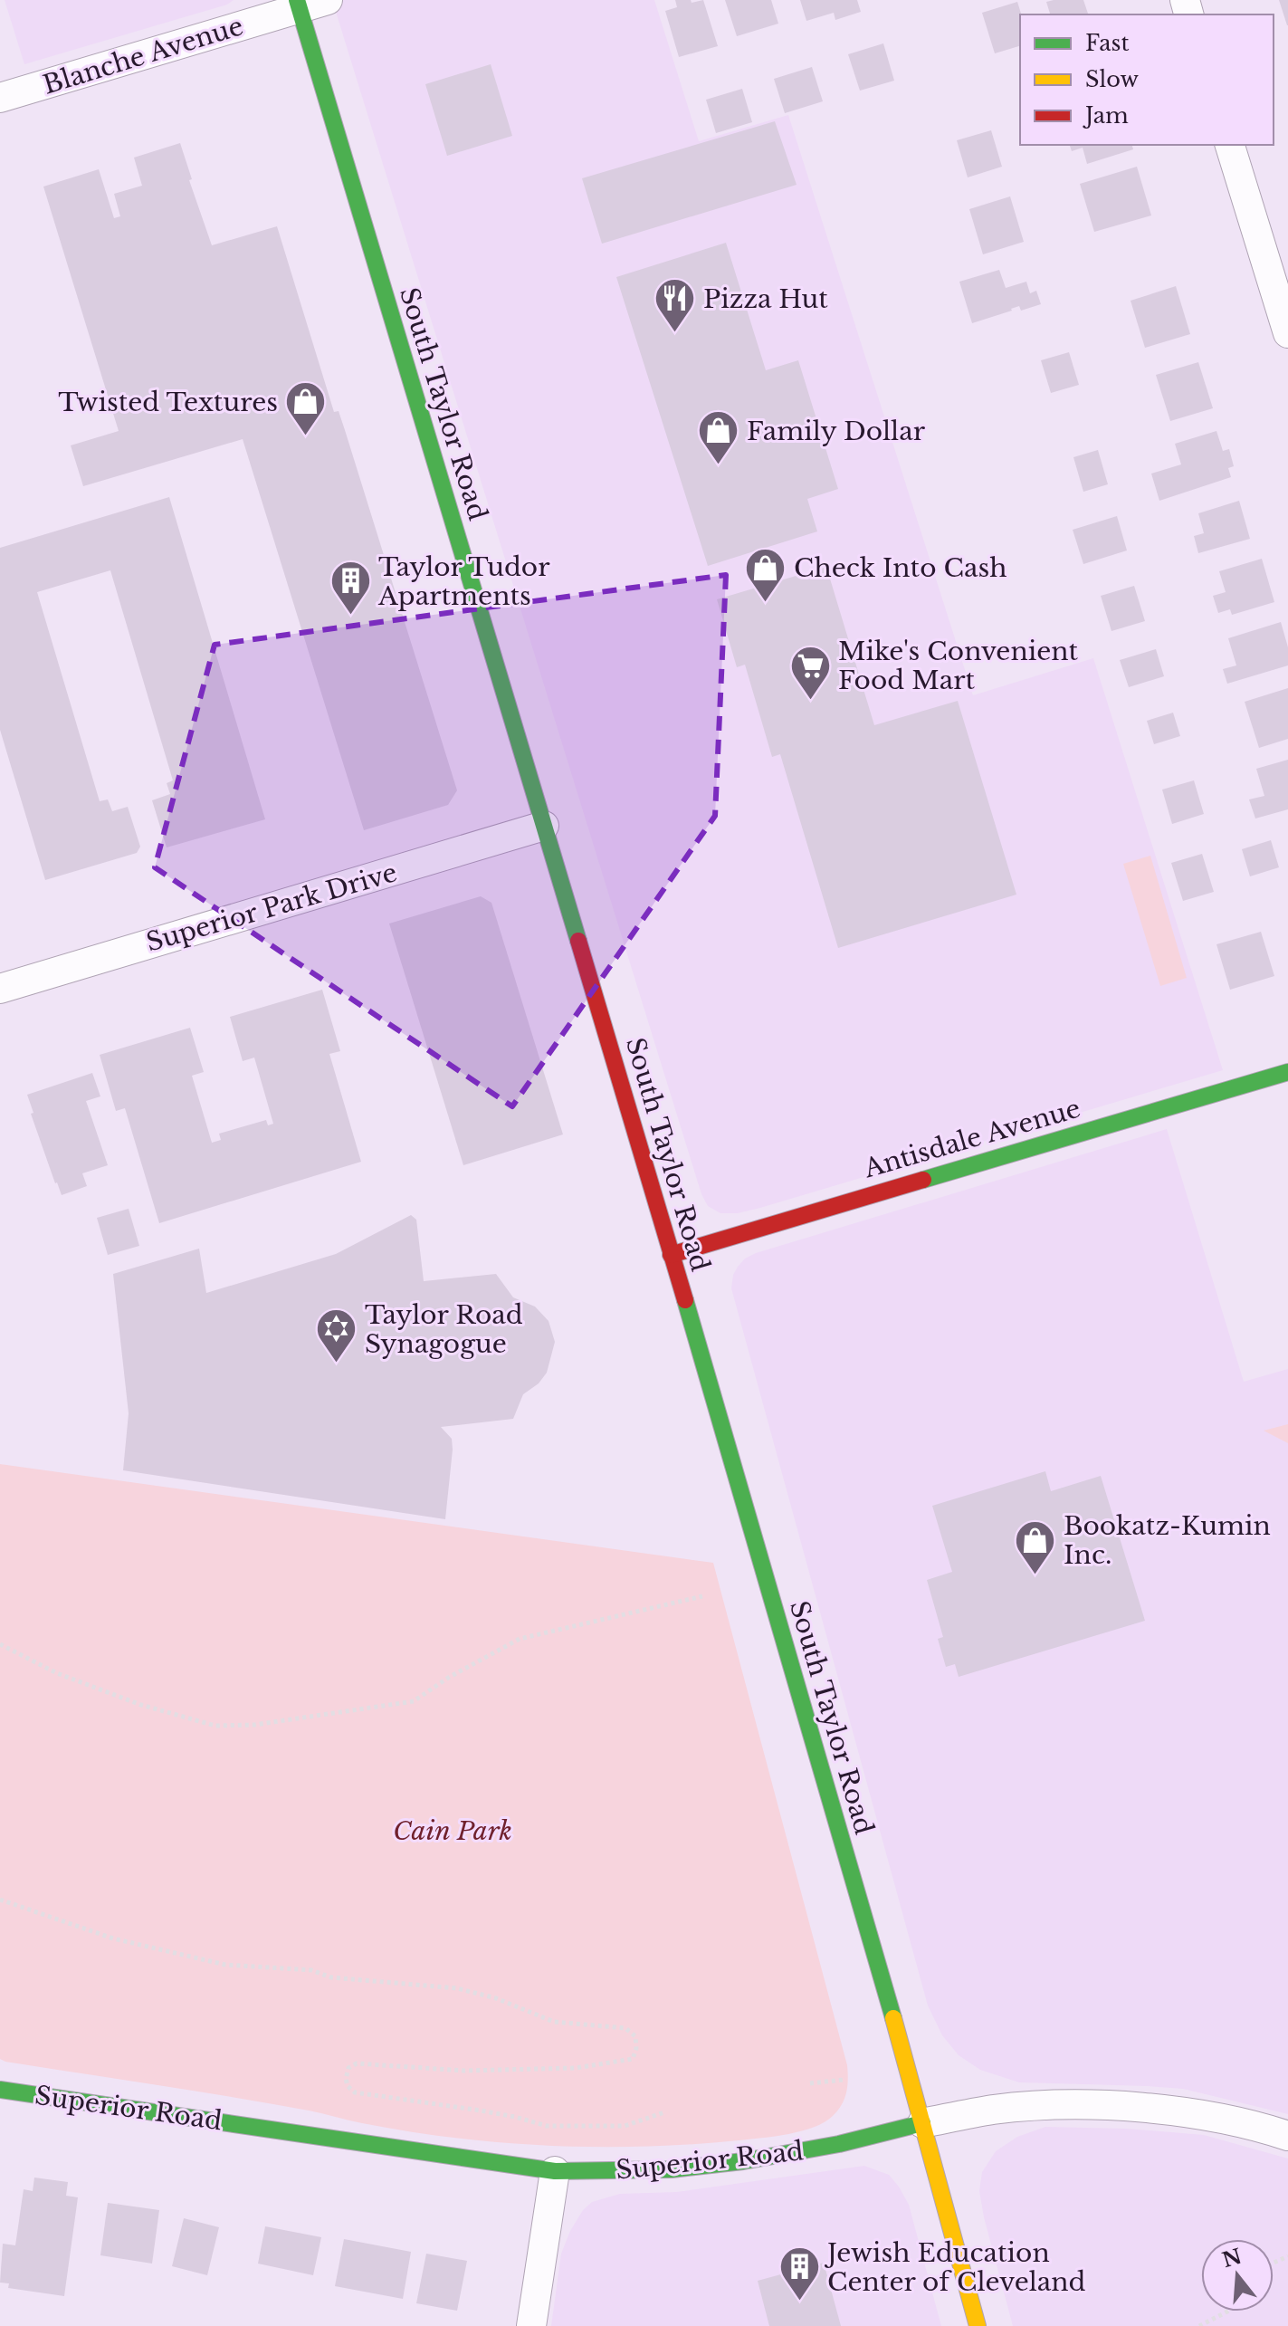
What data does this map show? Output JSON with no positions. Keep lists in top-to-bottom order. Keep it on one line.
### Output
{"streets":{"main road":["South Taylor Road","Antisdale Avenue","Superior Road"],"street":["Blanche Avenue","Superior Park Drive"]},"crossings":[["Blanche Avenue","South Taylor Road"],["South Taylor Road","Superior Park Drive"],["South Taylor Road","Antisdale Avenue"],["South Taylor Road","Superior Road"]],"parks":["Cain Park"],"places":{"restaurant":["Pizza Hut"],"shop":["Twisted Textures","Family Dollar","Check Into Cash","Bookatz-Kumin Inc."],"building":["Taylor Tudor Apartments","Jewish Education Center of Cleveland"],"supermarket":["Mike's Convenient Food Mart"],"synagogue":["Taylor Road Synagogue"]},"legend":["Fast","Slow","Jam"],"north":"top"}
